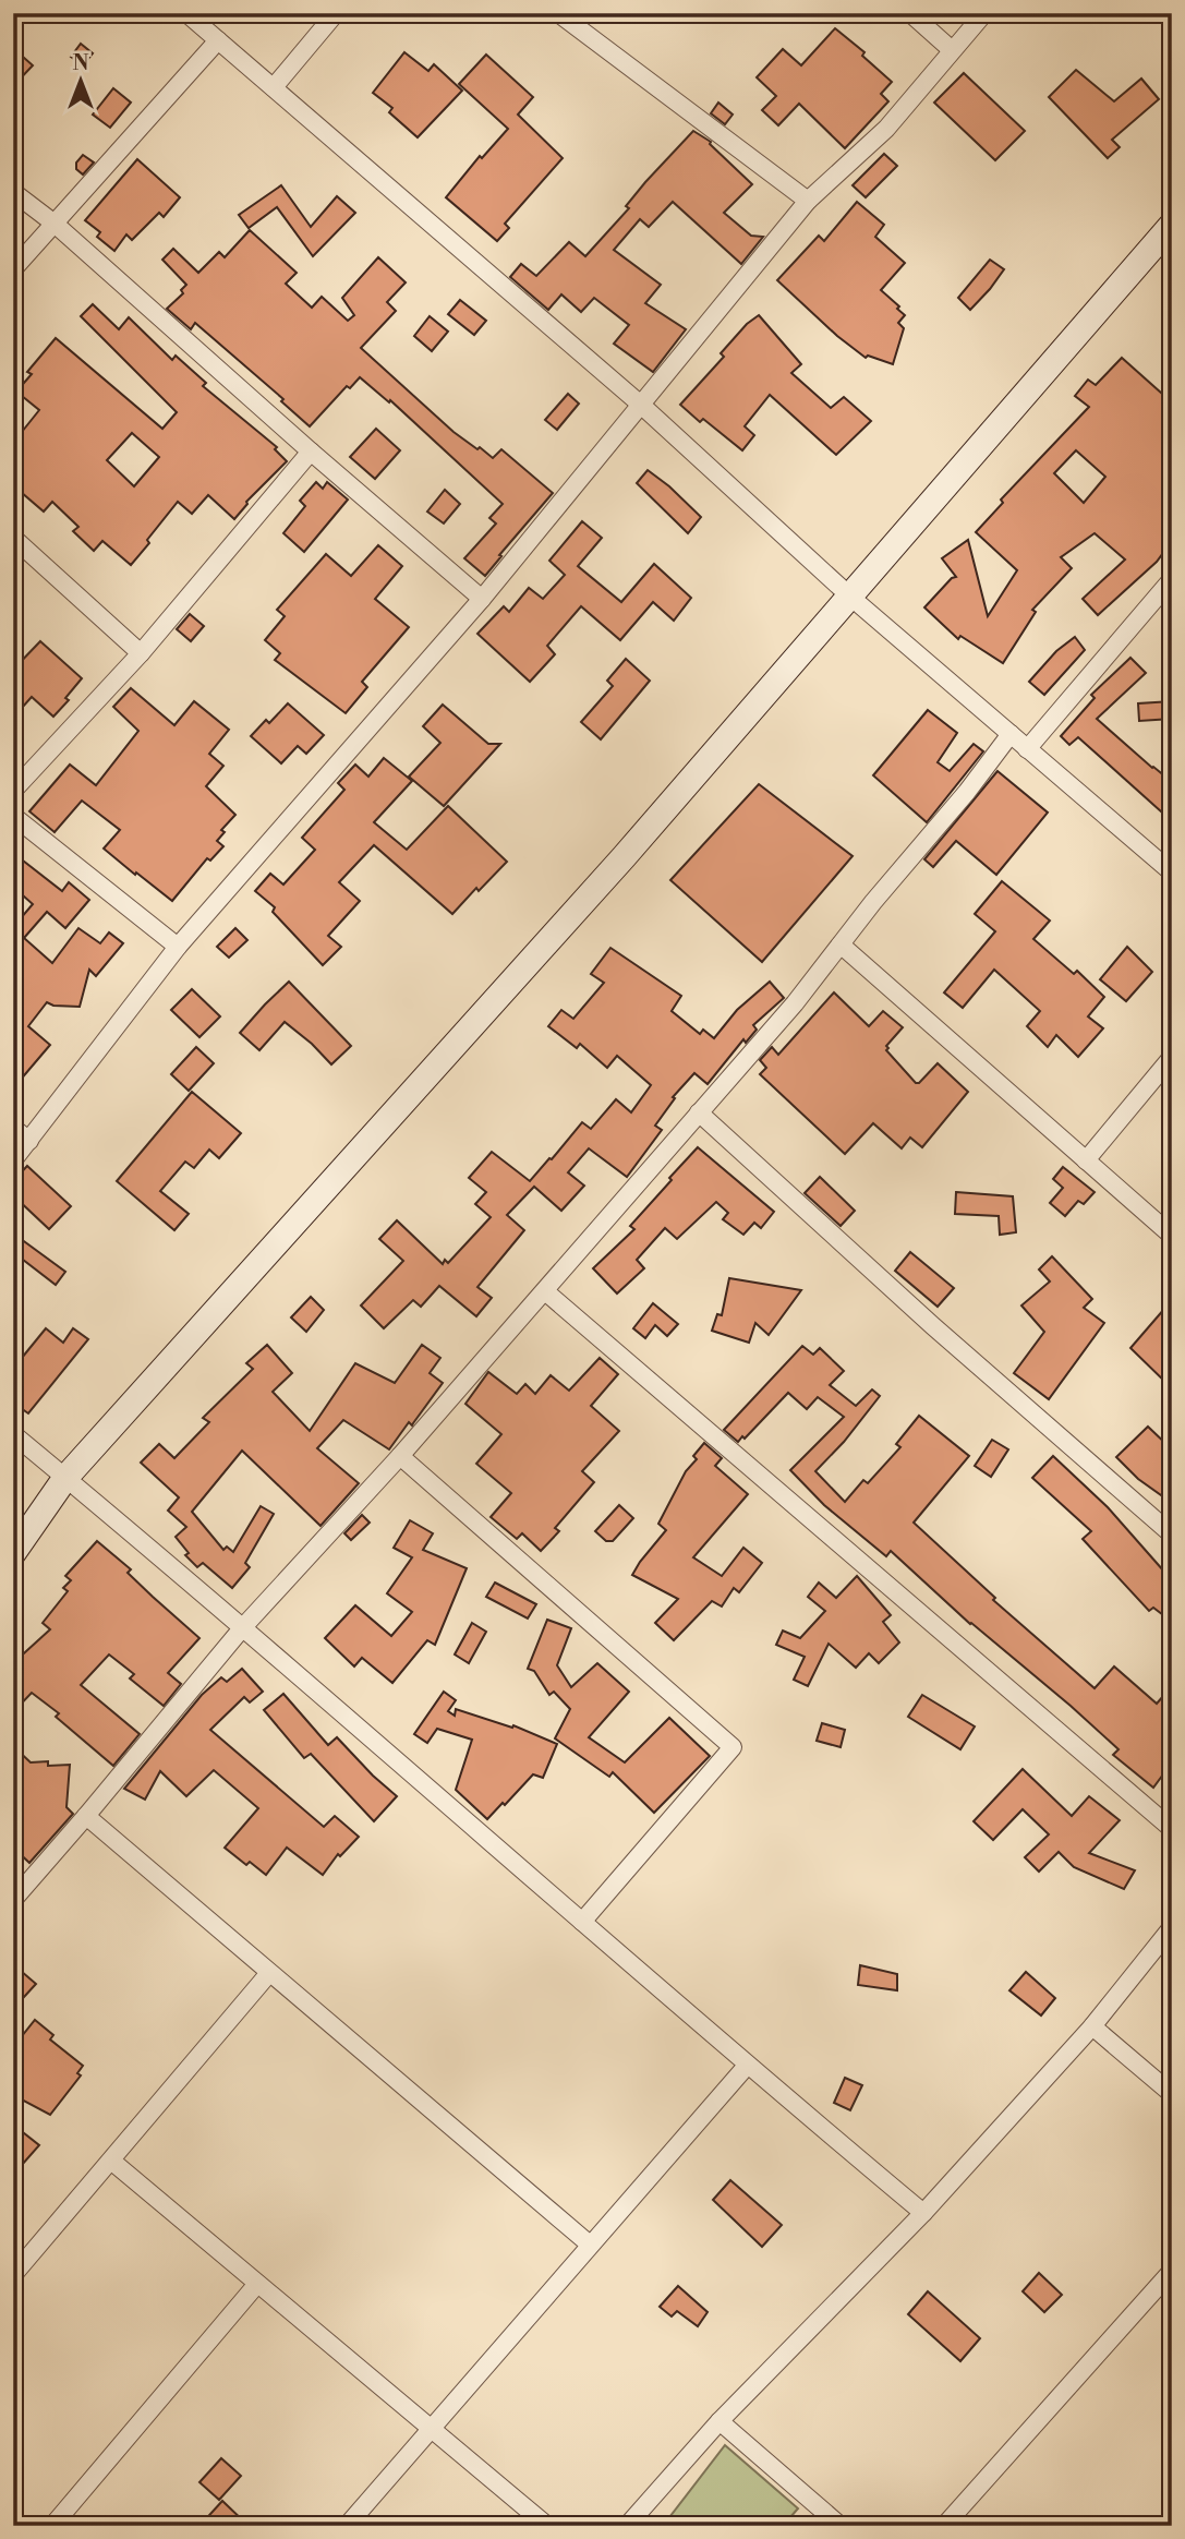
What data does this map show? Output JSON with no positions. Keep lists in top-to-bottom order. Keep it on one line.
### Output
{"north":"top"}
